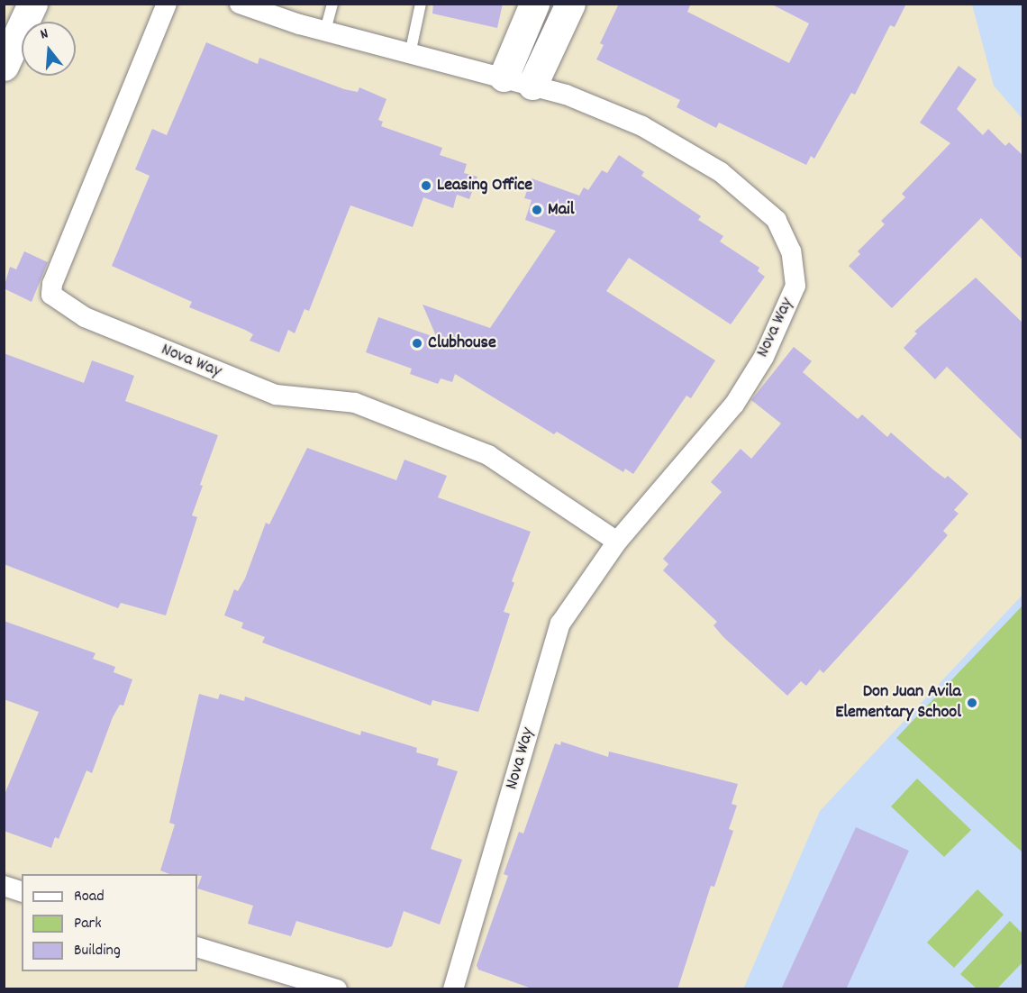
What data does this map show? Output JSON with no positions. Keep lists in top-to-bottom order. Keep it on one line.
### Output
{"streets":{"street":["Nova Way"]},"places":["Leasing Office","Mail","Clubhouse","Don Juan Avila Elementary School"],"legend":["Road","Park","Building"],"north":"top"}
